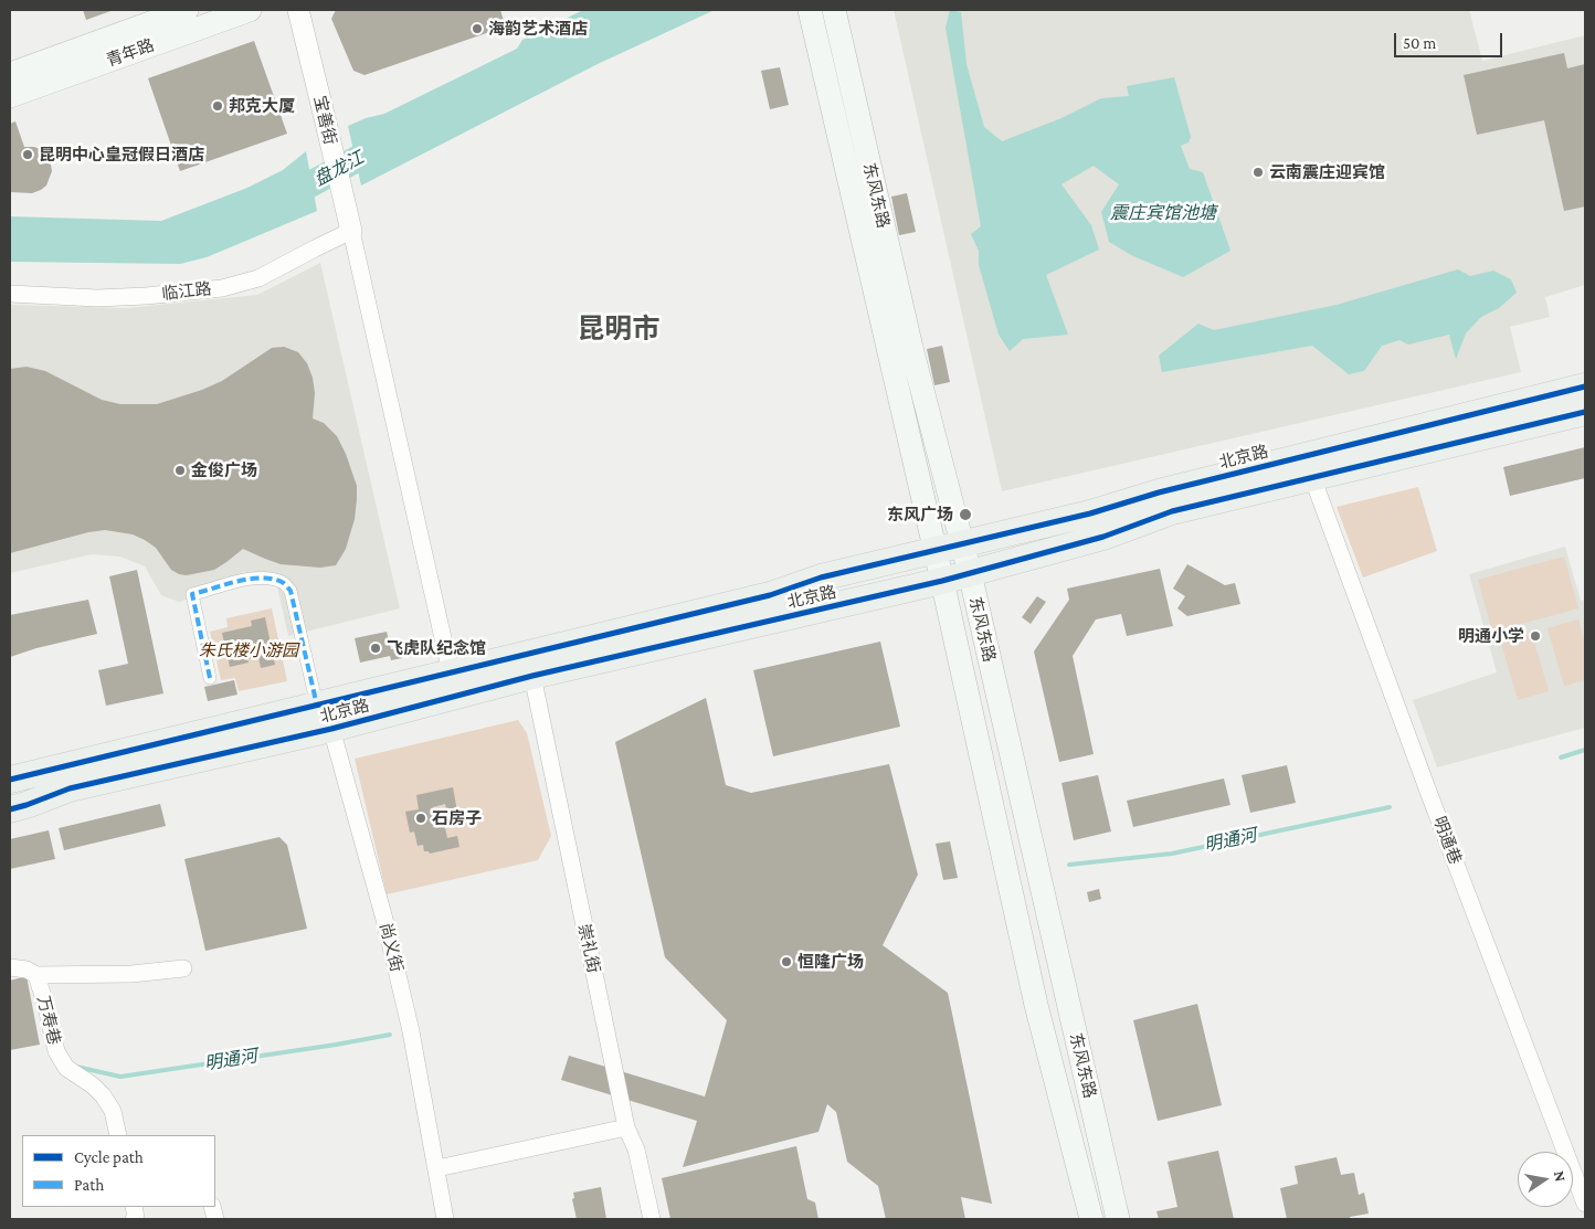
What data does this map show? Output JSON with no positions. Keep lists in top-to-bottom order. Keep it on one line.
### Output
{"streets":{"main road":["青年路","东风东路","北京路"],"street":["宝善街","临江路","明通巷","尚义街","崇礼街","万寿巷"]},"crossings":[["宝善街","临江路"],["东风东路","北京路"],["北京路","明通巷"],["北京路","尚义街"],["北京路","崇礼街"]],"districts":["昆明市"],"water":["盘龙江","震庄宾馆池塘","明通河"],"parks":["朱氏楼小游园"],"places":["海韵艺术酒店","邦克大厦","昆明中心皇冠假日酒店","云南震庄迎宾馆","金俊广场","东风广场","明通小学","飞虎队纪念馆","石房子","恒隆广场"],"legend":["Cycle path","Path"],"scale_bar":"50 m","north":"right"}
